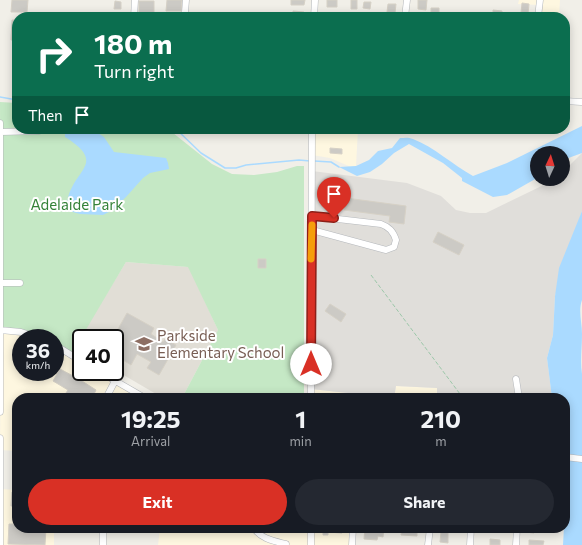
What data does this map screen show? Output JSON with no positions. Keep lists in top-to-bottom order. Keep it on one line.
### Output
{"parks":["Adelaide Park"],"places":{"school or university":["Parkside Elementary School"]},"north":"top","page":{"turn":["180 m","Turn right"],"then":"Then","speed":"36 km/h","limit":"40","eta":["19:25","Arrival","1","min","210","m"],"buttons":["Exit","Share"]}}
